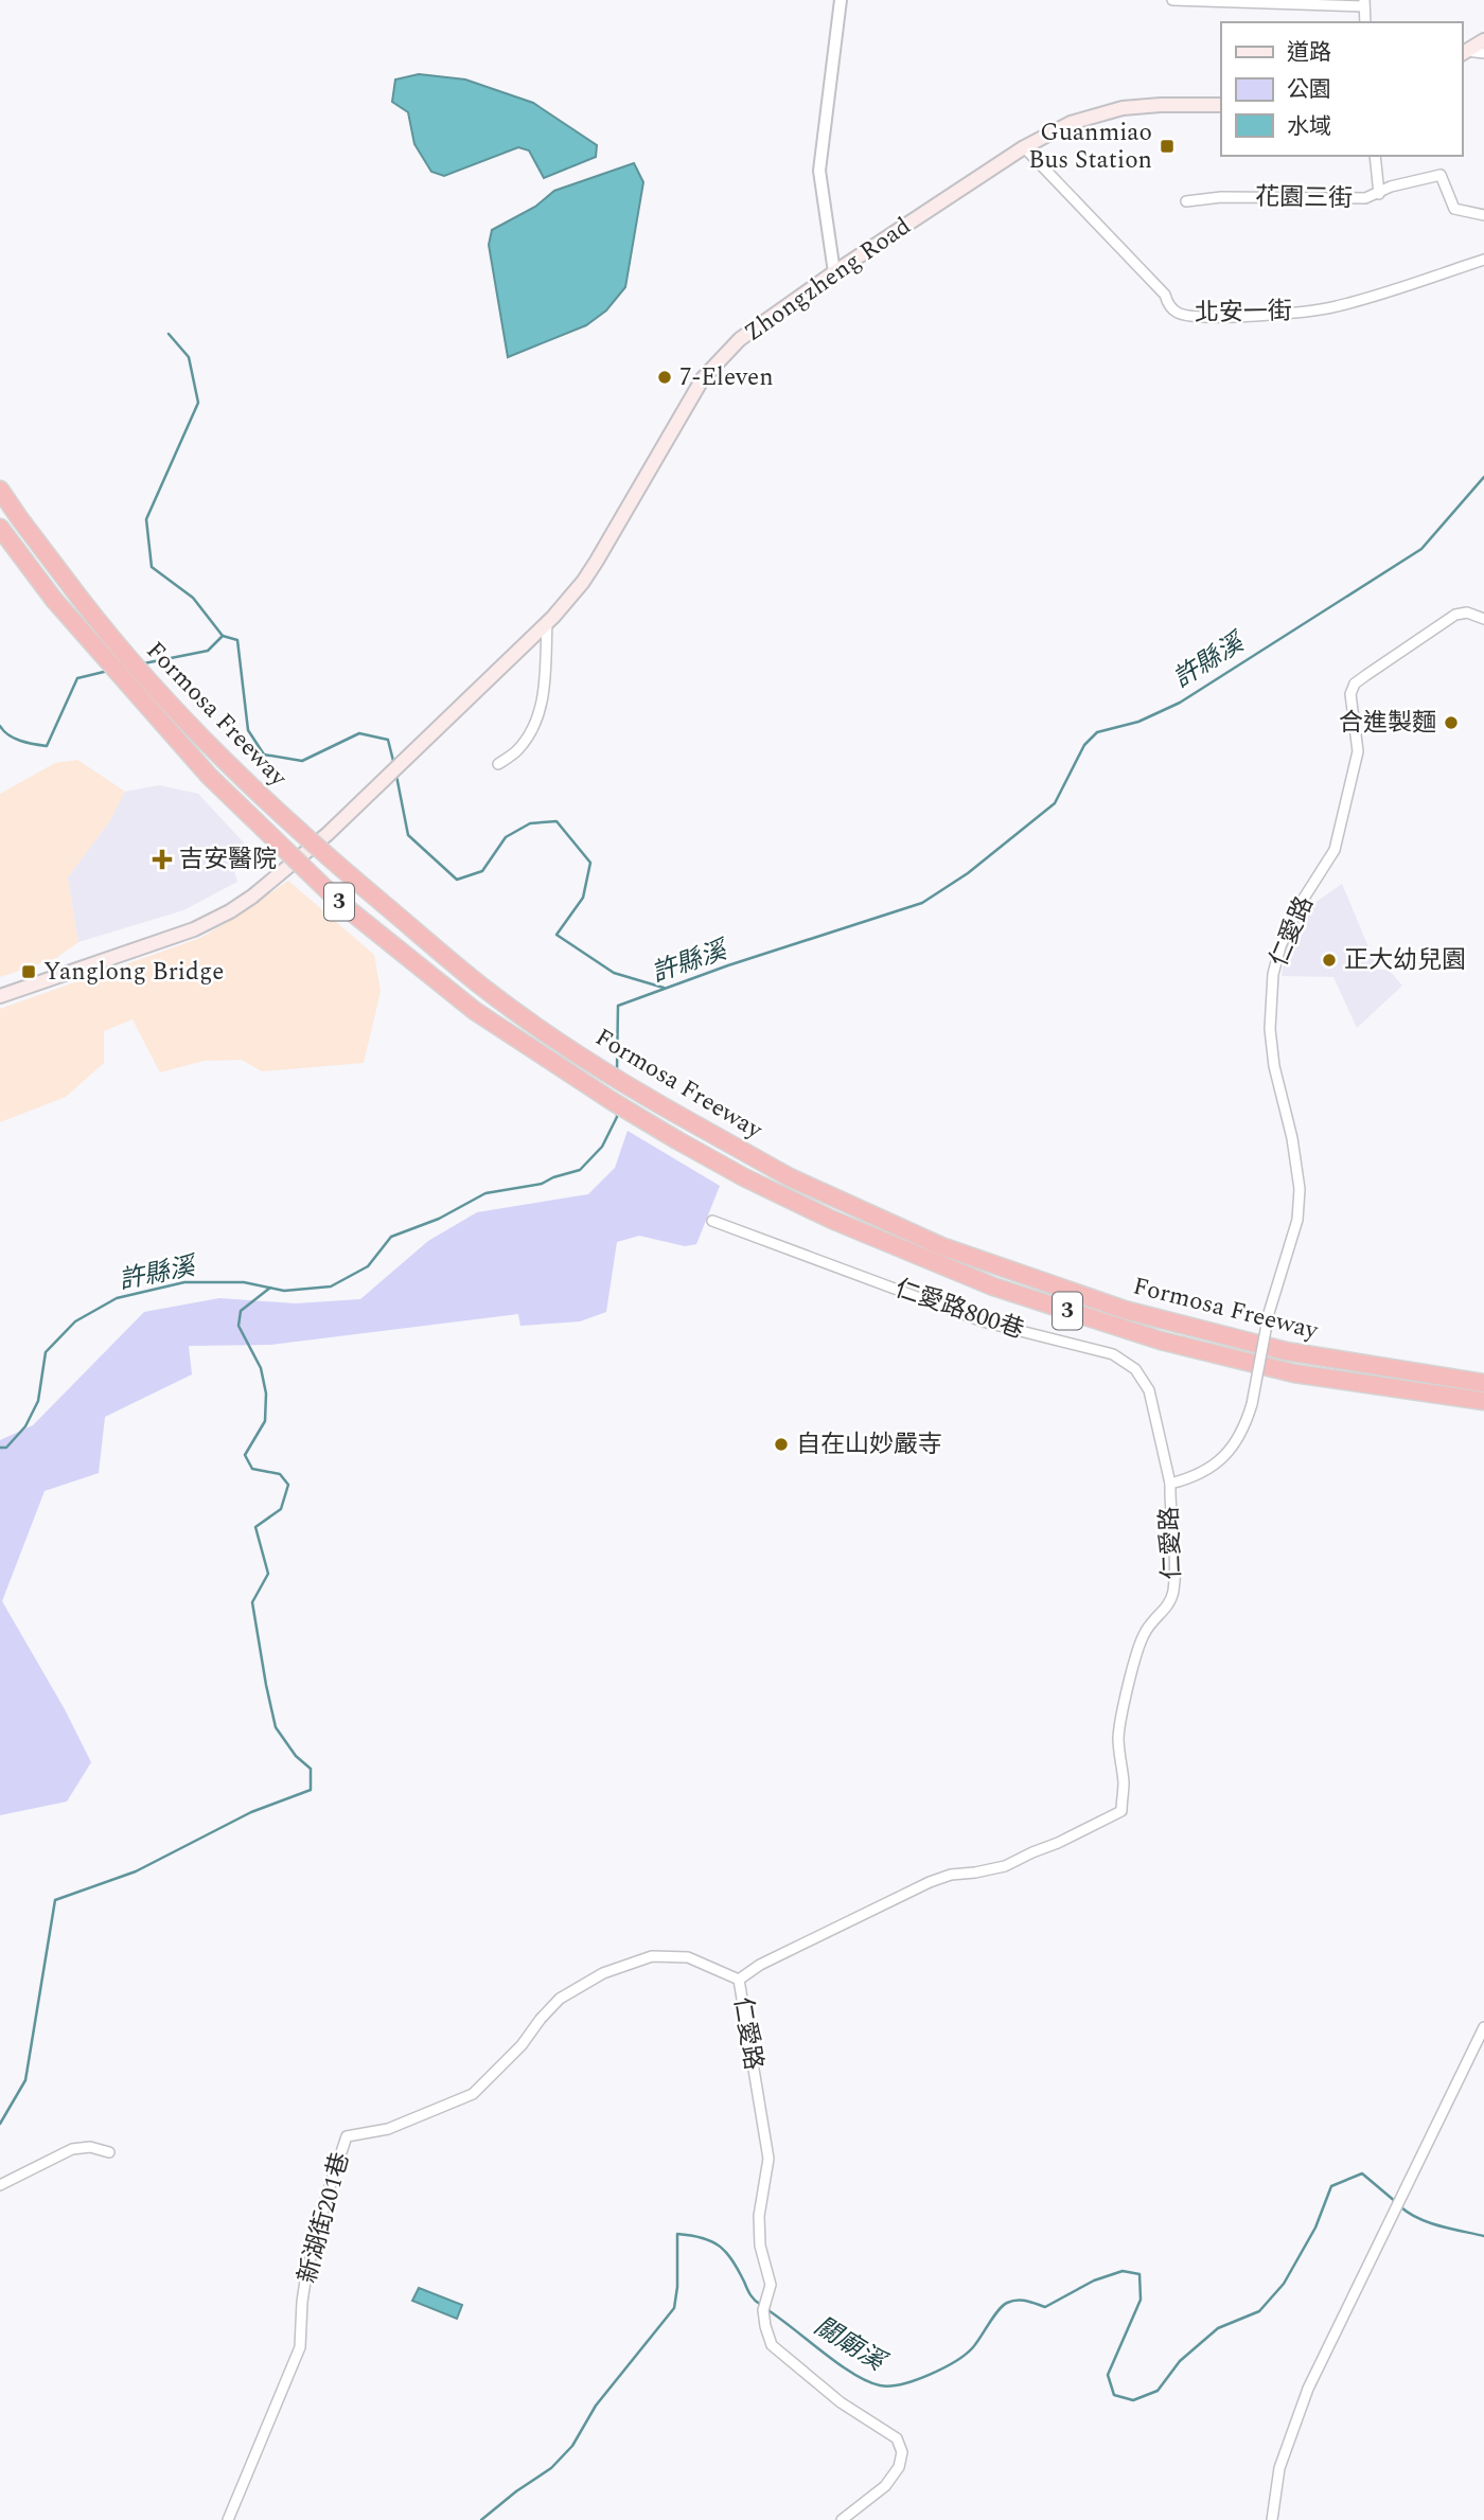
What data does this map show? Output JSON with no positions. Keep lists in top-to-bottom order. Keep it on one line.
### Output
{"streets":{"highway":["Formosa Freeway","3"],"main road":["Zhongzheng Road"],"street":["花園三街","北安一街","仁愛路","仁愛路800巷","新湖街201巷"]},"crossings":[["Zhongzheng Road","北安一街"],["仁愛路","仁愛路800巷"],["仁愛路","新湖街201巷"]],"water":["許縣溪","關廟溪"],"places":{"transit":["Guanmiao Bus Station","Yanglong Bridge"],"other":["7-Eleven","合進製麵","正大幼兒園","自在山妙嚴寺"],"health":["吉安醫院"]},"legend":["道路","公園","水域"]}
